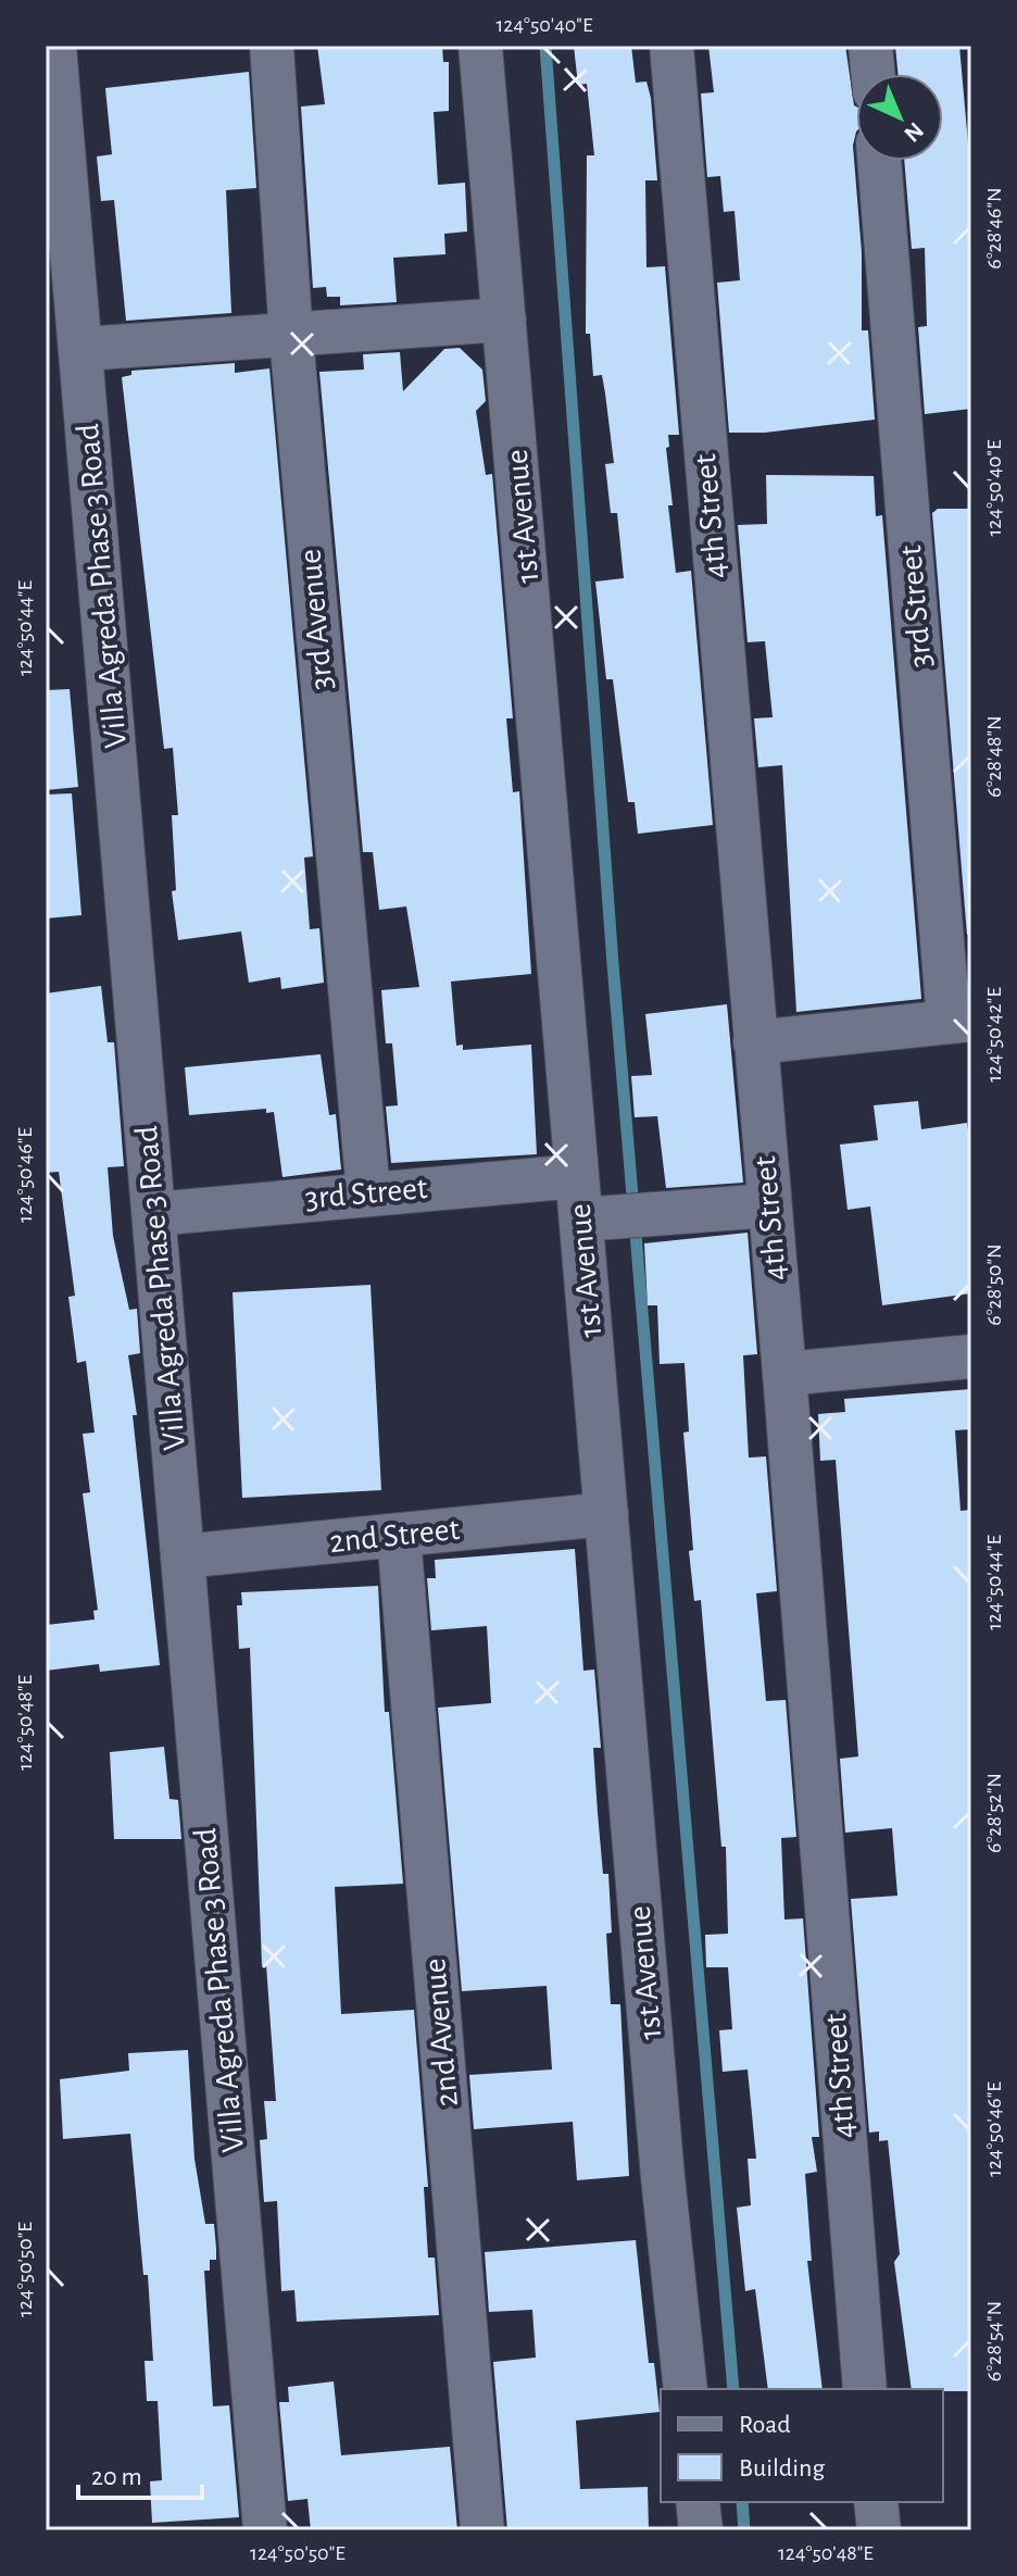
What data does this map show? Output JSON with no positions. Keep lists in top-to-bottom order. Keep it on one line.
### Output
{"streets":{"street":["1st Avenue","4th Street","Villa Agreda Phase 3 Road","3rd Street","3rd Avenue","2nd Street","2nd Avenue"]},"crossings":[["1st Avenue","3rd Street"],["1st Avenue","2nd Street"],["4th Street","3rd Street"],["Villa Agreda Phase 3 Road","3rd Street"],["Villa Agreda Phase 3 Road","2nd Street"],["3rd Street","3rd Avenue"],["2nd Street","2nd Avenue"]],"legend":["Road","Building"],"scale_bar":"20 m","north":"bottom right","coordinates":["124°50'40\"E","6°28'46\"N","124°50'44\"E","6°28'48\"N","124°50'42\"E","124°50'46\"E","6°28'50\"N","124°50'48\"E","6°28'52\"N","124°50'50\"E","6°28'54\"N"]}
